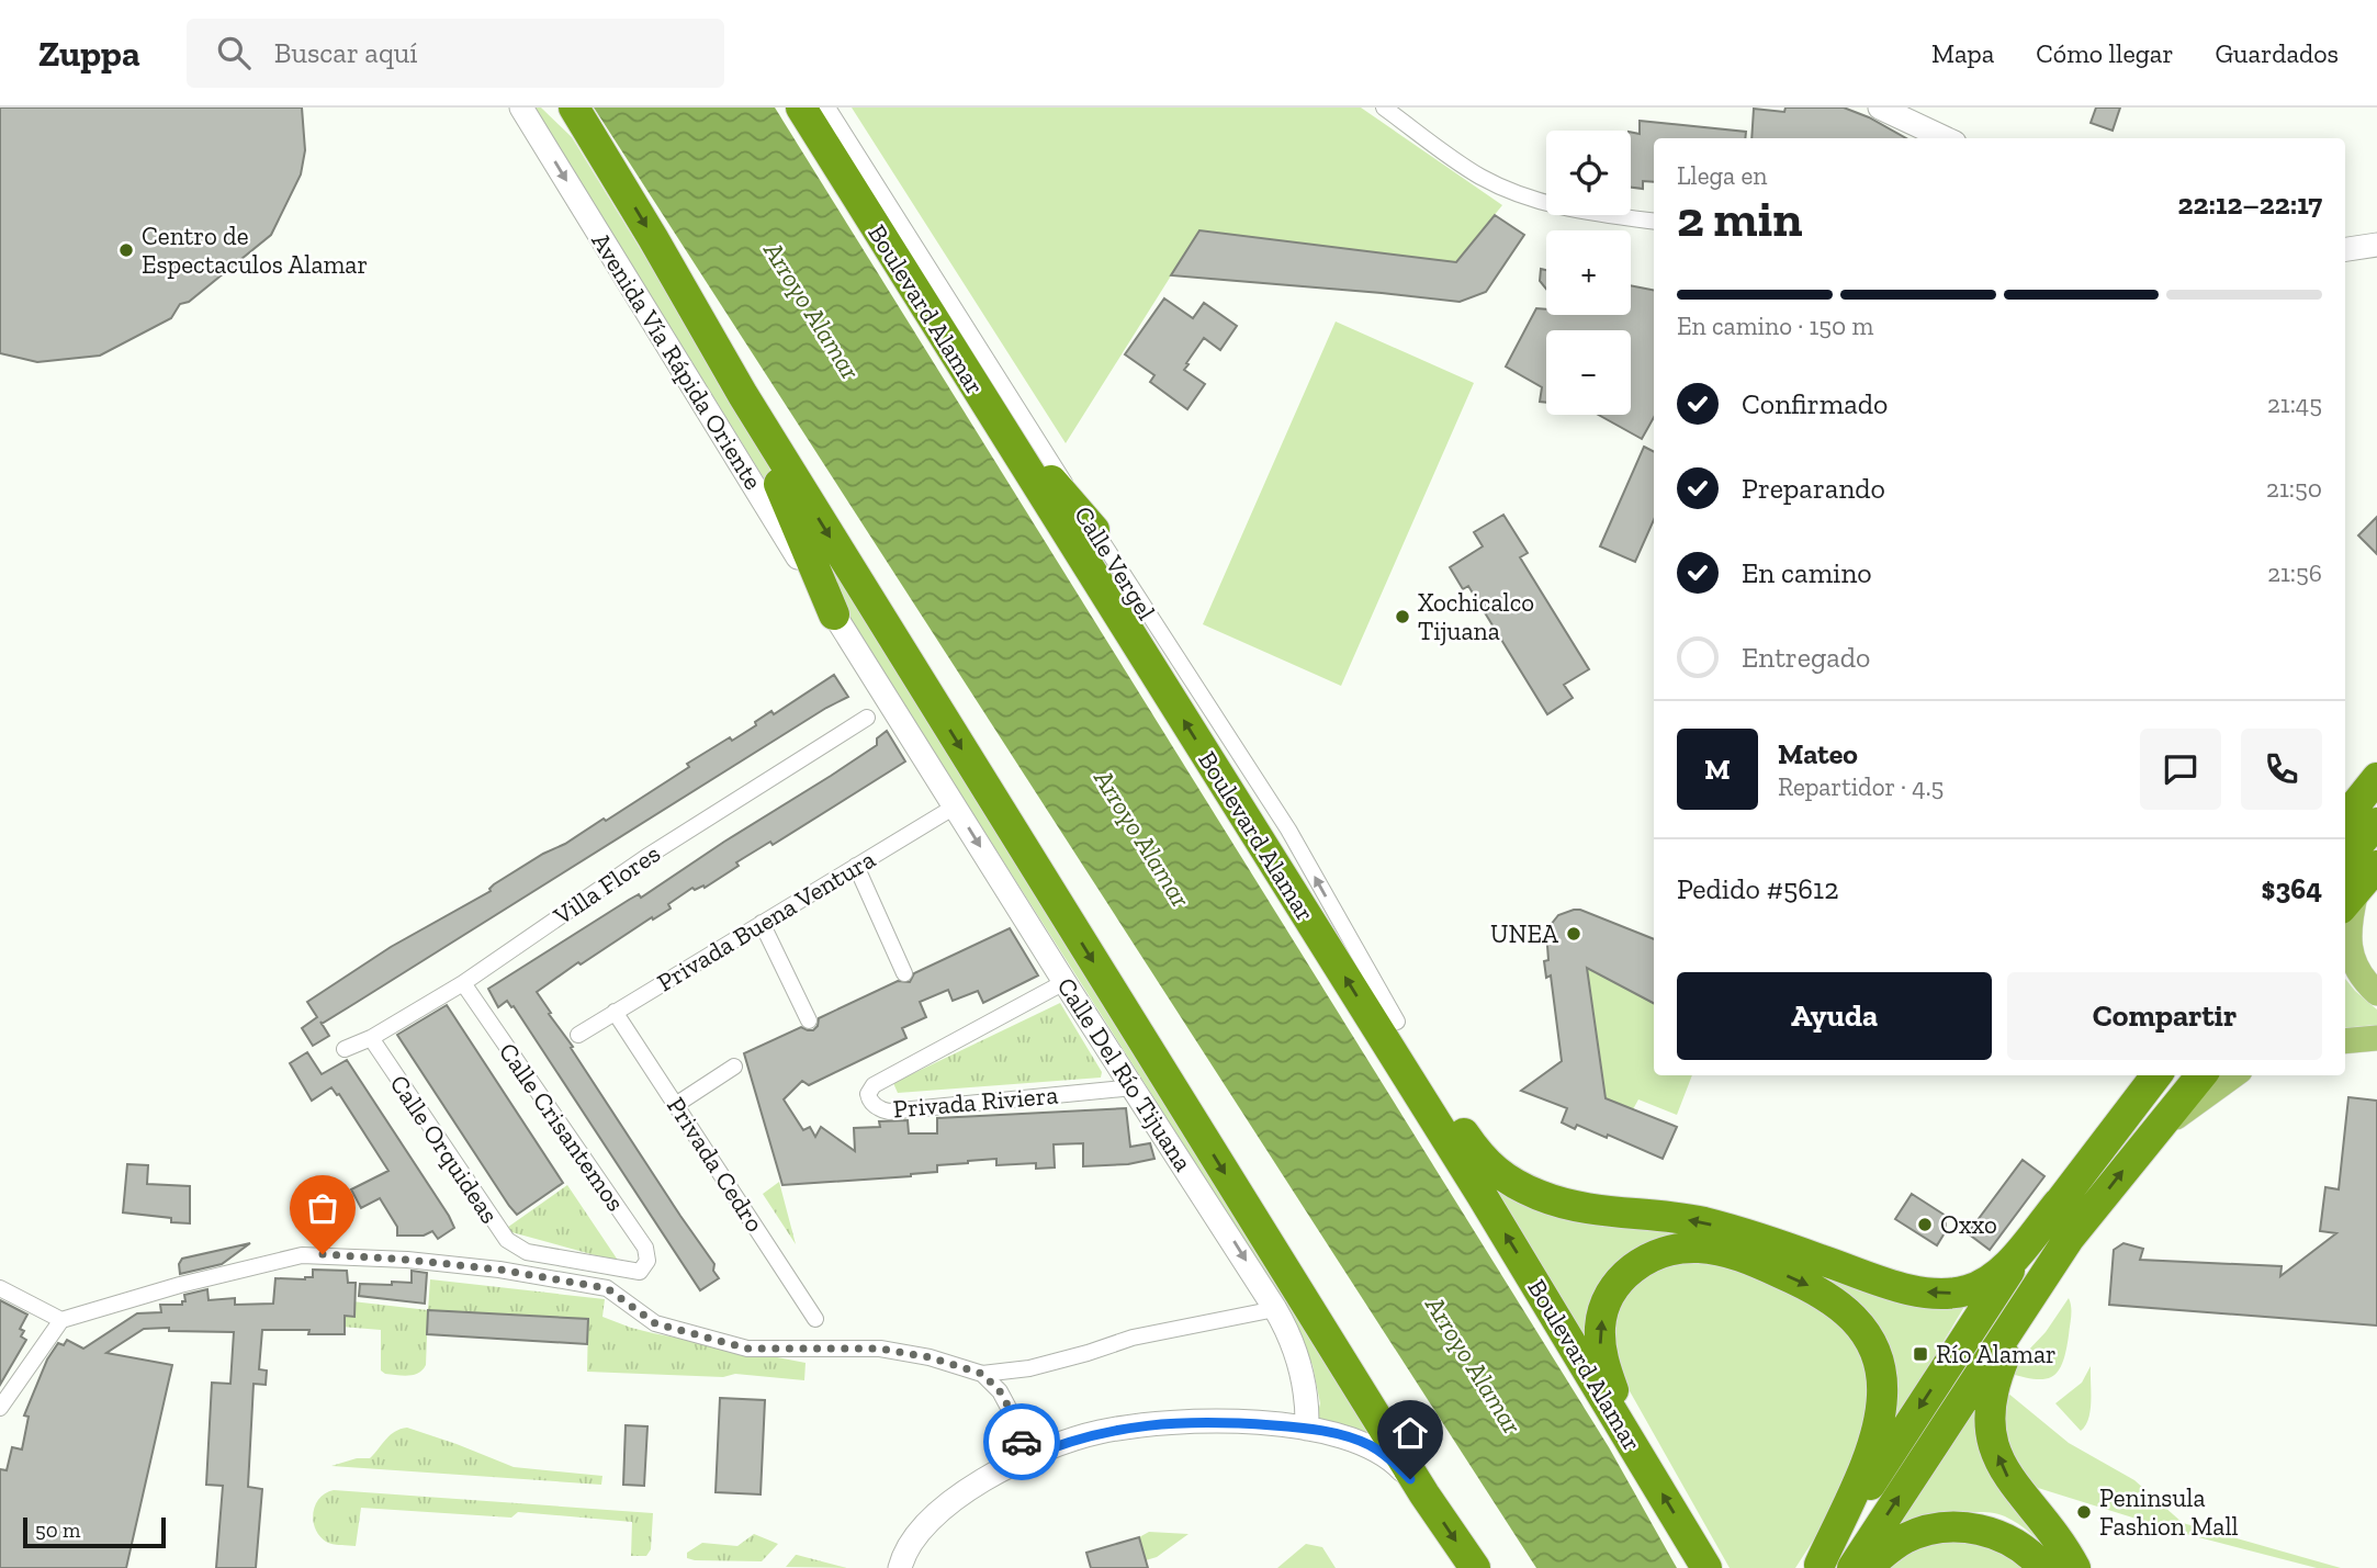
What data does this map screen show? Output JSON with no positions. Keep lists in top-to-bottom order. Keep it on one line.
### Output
{"streets":{"highway":["Boulevard Alamar"],"street":["Avenida Vía Rápida Oriente","Calle Vergel","Villa Flores","Privada Buena Ventura","Calle Del Río Tijuana","Privada Riviera","Calle Crisantemos","Calle Orquideas","Privada Cedro"]},"crossings":[["Avenida Vía Rápida Oriente","Calle Del Río Tijuana"],["Villa Flores","Calle Del Río Tijuana"],["Villa Flores","Calle Crisantemos"],["Villa Flores","Calle Orquideas"],["Privada Buena Ventura","Calle Del Río Tijuana"],["Privada Buena Ventura","Privada Cedro"],["Calle Del Río Tijuana","Privada Riviera"],["Calle Crisantemos","Calle Orquideas"]],"one_way":["Avenida Vía Rápida Oriente","Calle Vergel","Calle Del Río Tijuana"],"water":["Arroyo Alamar"],"places":{"other":["Centro de Espectaculos Alamar","Xochicalco Tijuana","UNEA","Oxxo","Peninsula Fashion Mall"],"transit":["Río Alamar"]},"scale_bar":"50 m","page":{"header":"Zuppa","search":"Buscar aquí","nav":["Mapa","Cómo llegar","Guardados"],"map_buttons":["+","−"],"heading":["2 min","Llega en","22:12–22:17"],"panel":["Mateo","Repartidor · 4.5","Pedido #5612","$364"],"bar":"En camino · 150 m","list":[["Confirmado","21:45"],["Preparando","21:50"],["En camino","21:56"],"Entregado"],"round":"M","buttons":["Ayuda","Compartir"],"scale":"50 m"}}
